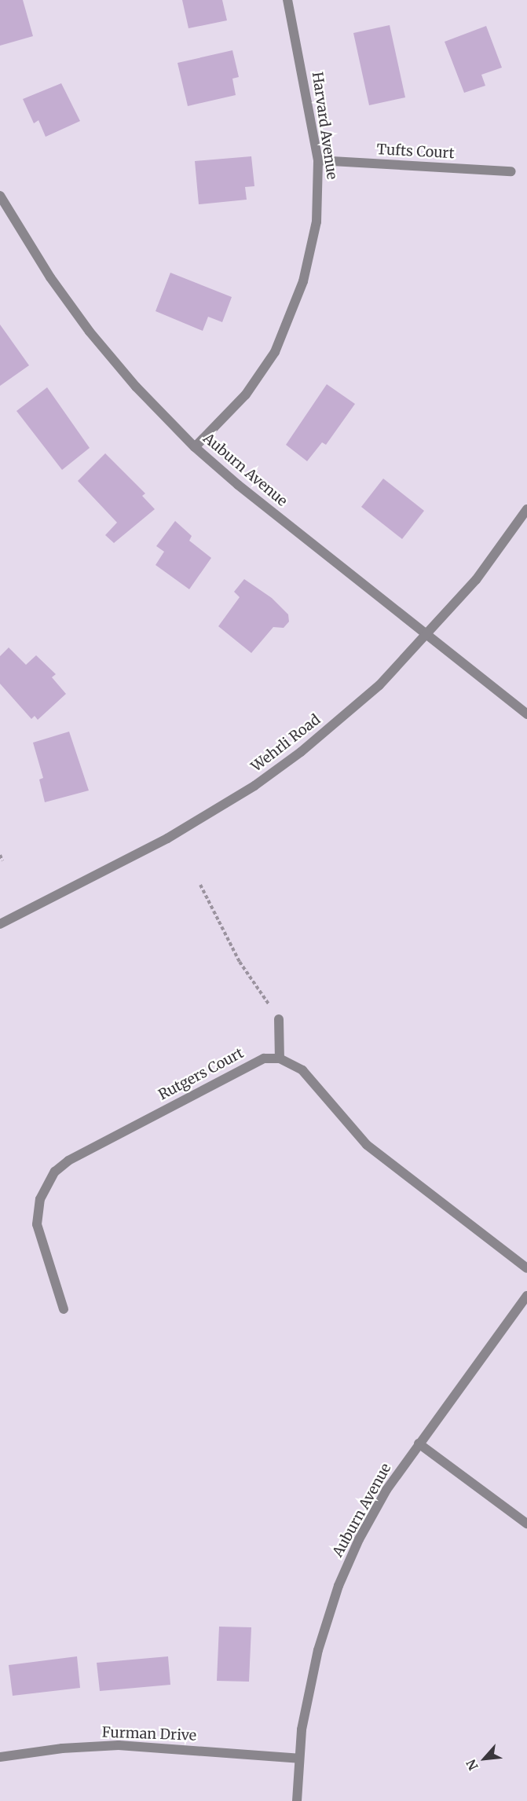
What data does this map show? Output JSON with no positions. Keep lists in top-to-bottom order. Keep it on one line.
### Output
{"streets":{"street":["Harvard Avenue","Tufts Court","Auburn Avenue","Wehrli Road","Rutgers Court","Furman Drive"]},"crossings":[["Harvard Avenue","Tufts Court"],["Harvard Avenue","Auburn Avenue"],["Auburn Avenue","Wehrli Road"],["Auburn Avenue","Furman Drive"]],"north":"bottom left"}
